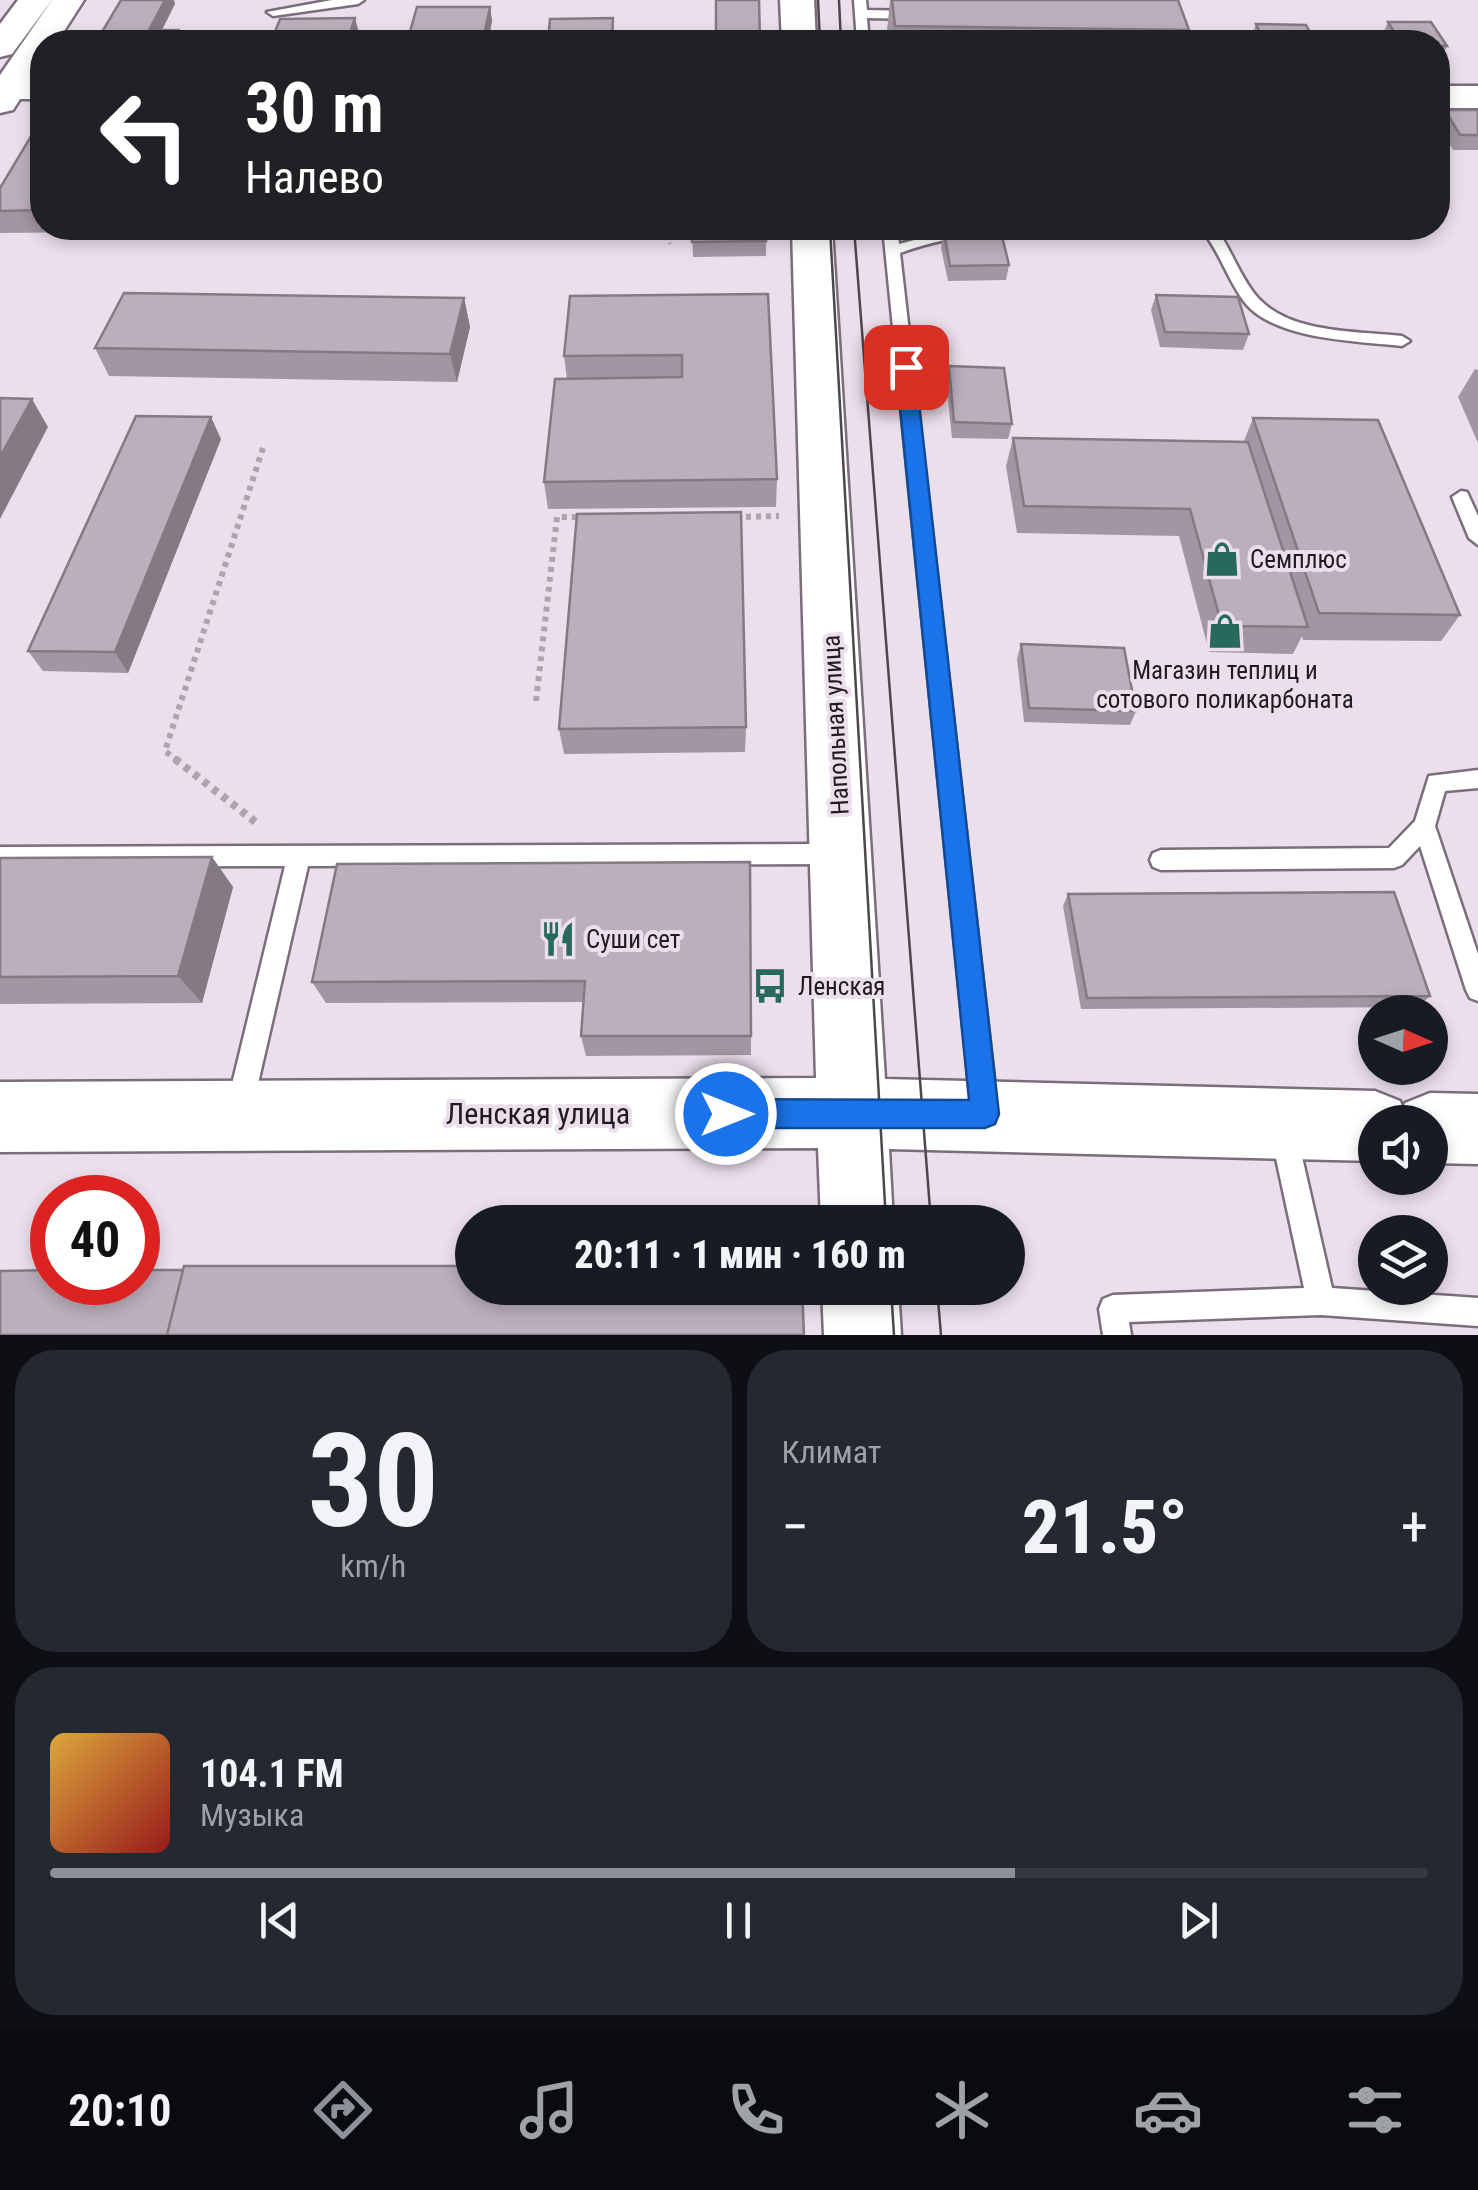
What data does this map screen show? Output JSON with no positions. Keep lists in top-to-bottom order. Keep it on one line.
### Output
{"streets":{"street":["Напольная улица","Ленская улица"]},"crossings":[["Напольная улица","Ленская улица"]],"places":{"shop":["Семплюс","Магазин теплиц и сотового поликарбоната"],"restaurant":["Суши сет"],"bus stop":["Ленская"]},"north":"right","page":{"turn":["30 m","Налево"],"limit":"40","trip":"20:11 · 1 мин · 160 m","tile":[["30","km/h"],"Климат"],"heat":["−","21.5°","+"],"song":["104.1 FM","Музыка"],"tabs":"20:10"}}
